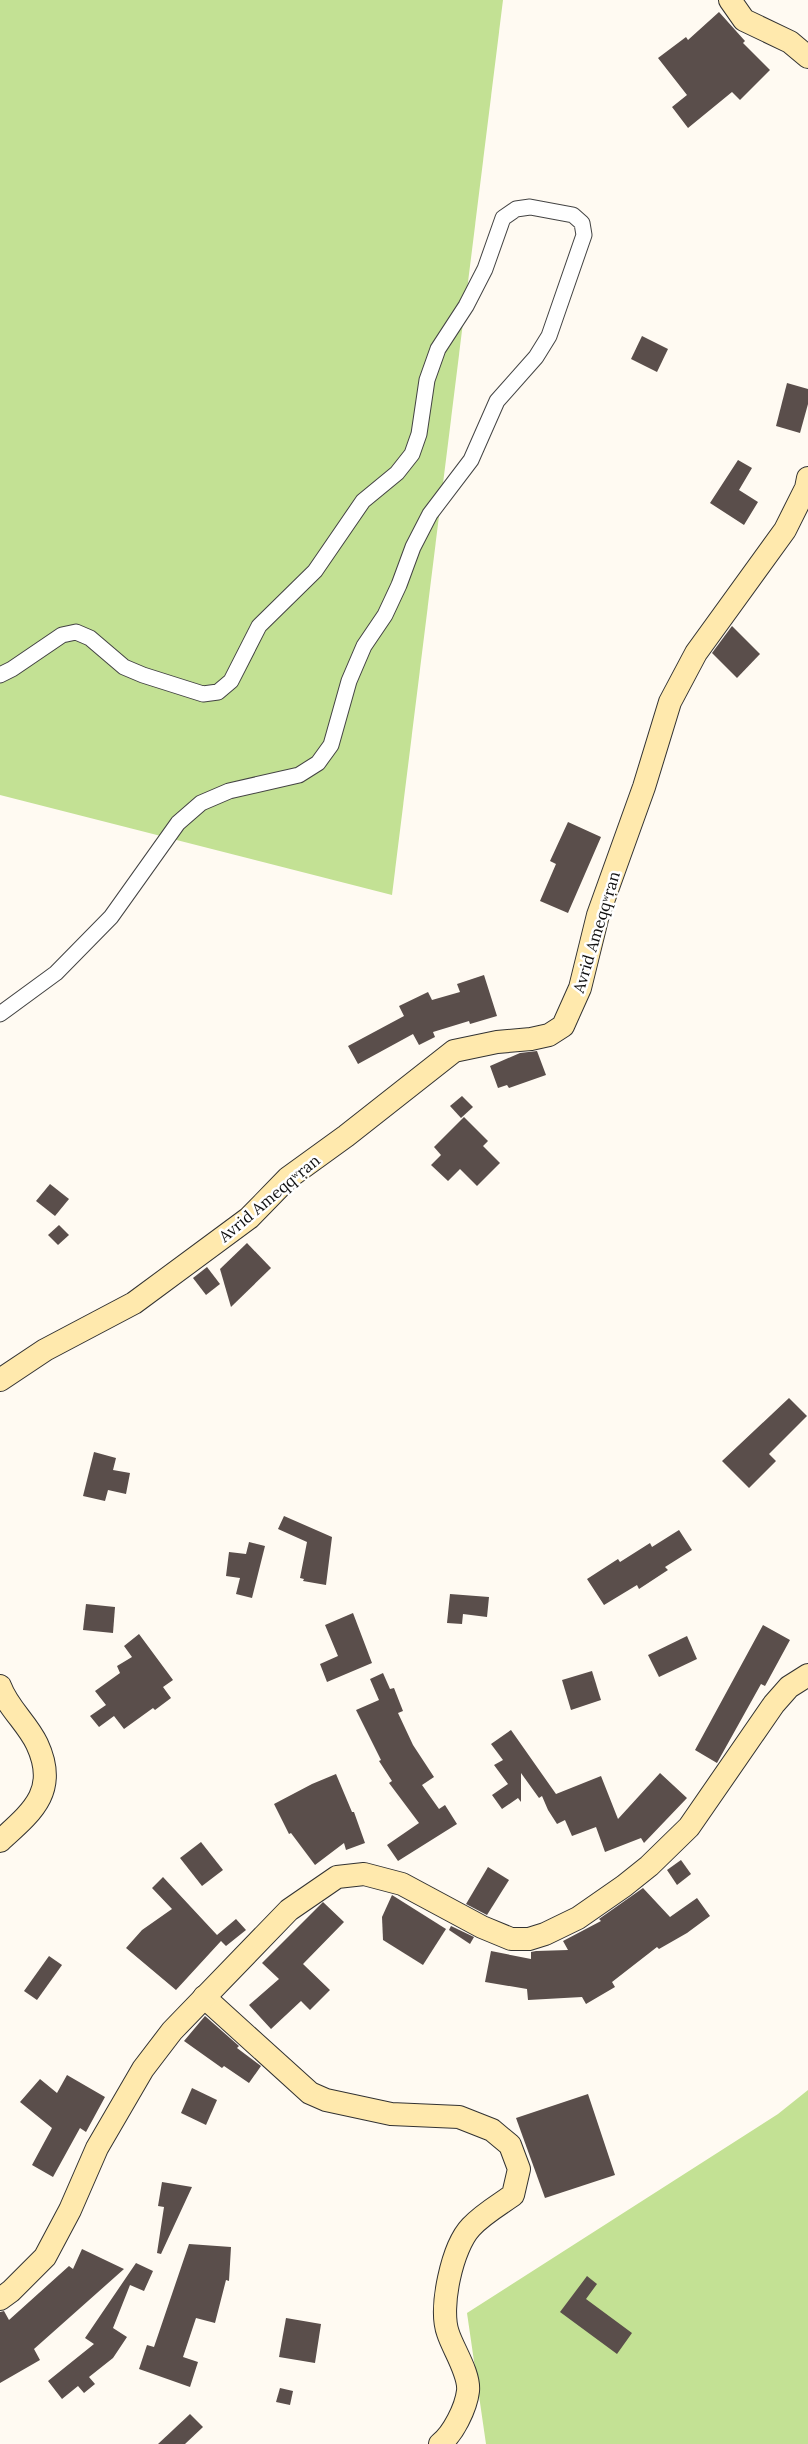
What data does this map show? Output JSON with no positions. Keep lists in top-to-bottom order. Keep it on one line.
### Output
{"streets":{"street":["Avrid Ameqqʷṛan"]}}
